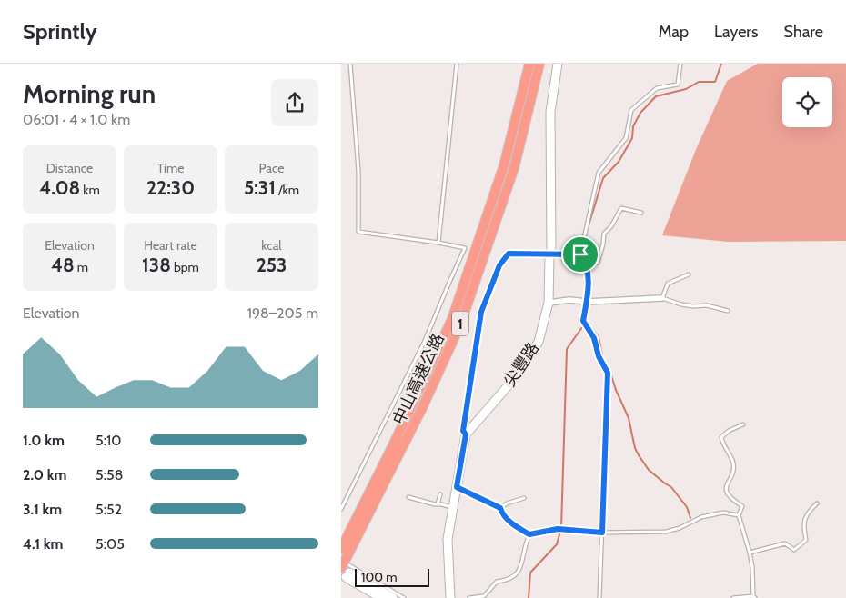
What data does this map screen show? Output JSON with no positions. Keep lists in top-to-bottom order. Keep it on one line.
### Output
{"streets":{"highway":["1","中山高速公路"],"street":["尖豐路"]},"scale_bar":"100 m","page":{"header":"Sprintly","nav":["Map","Layers","Share"],"heading":["Morning run","06:01 · 4 × 1.0 km"],"stats":[["Distance","4.08 km"],["Time","22:30"],["Pace","5:31 /km"],["Elevation","48 m"],["Heart rate","138 bpm"],["kcal","253"]],"chart":["Elevation","198–205 m"],"list":[{"name":"1.0 km","note":"5:10"},{"name":"2.0 km","note":"5:58"},{"name":"3.1 km","note":"5:52"},{"name":"4.1 km","note":"5:05"}],"scale":"100 m"}}
